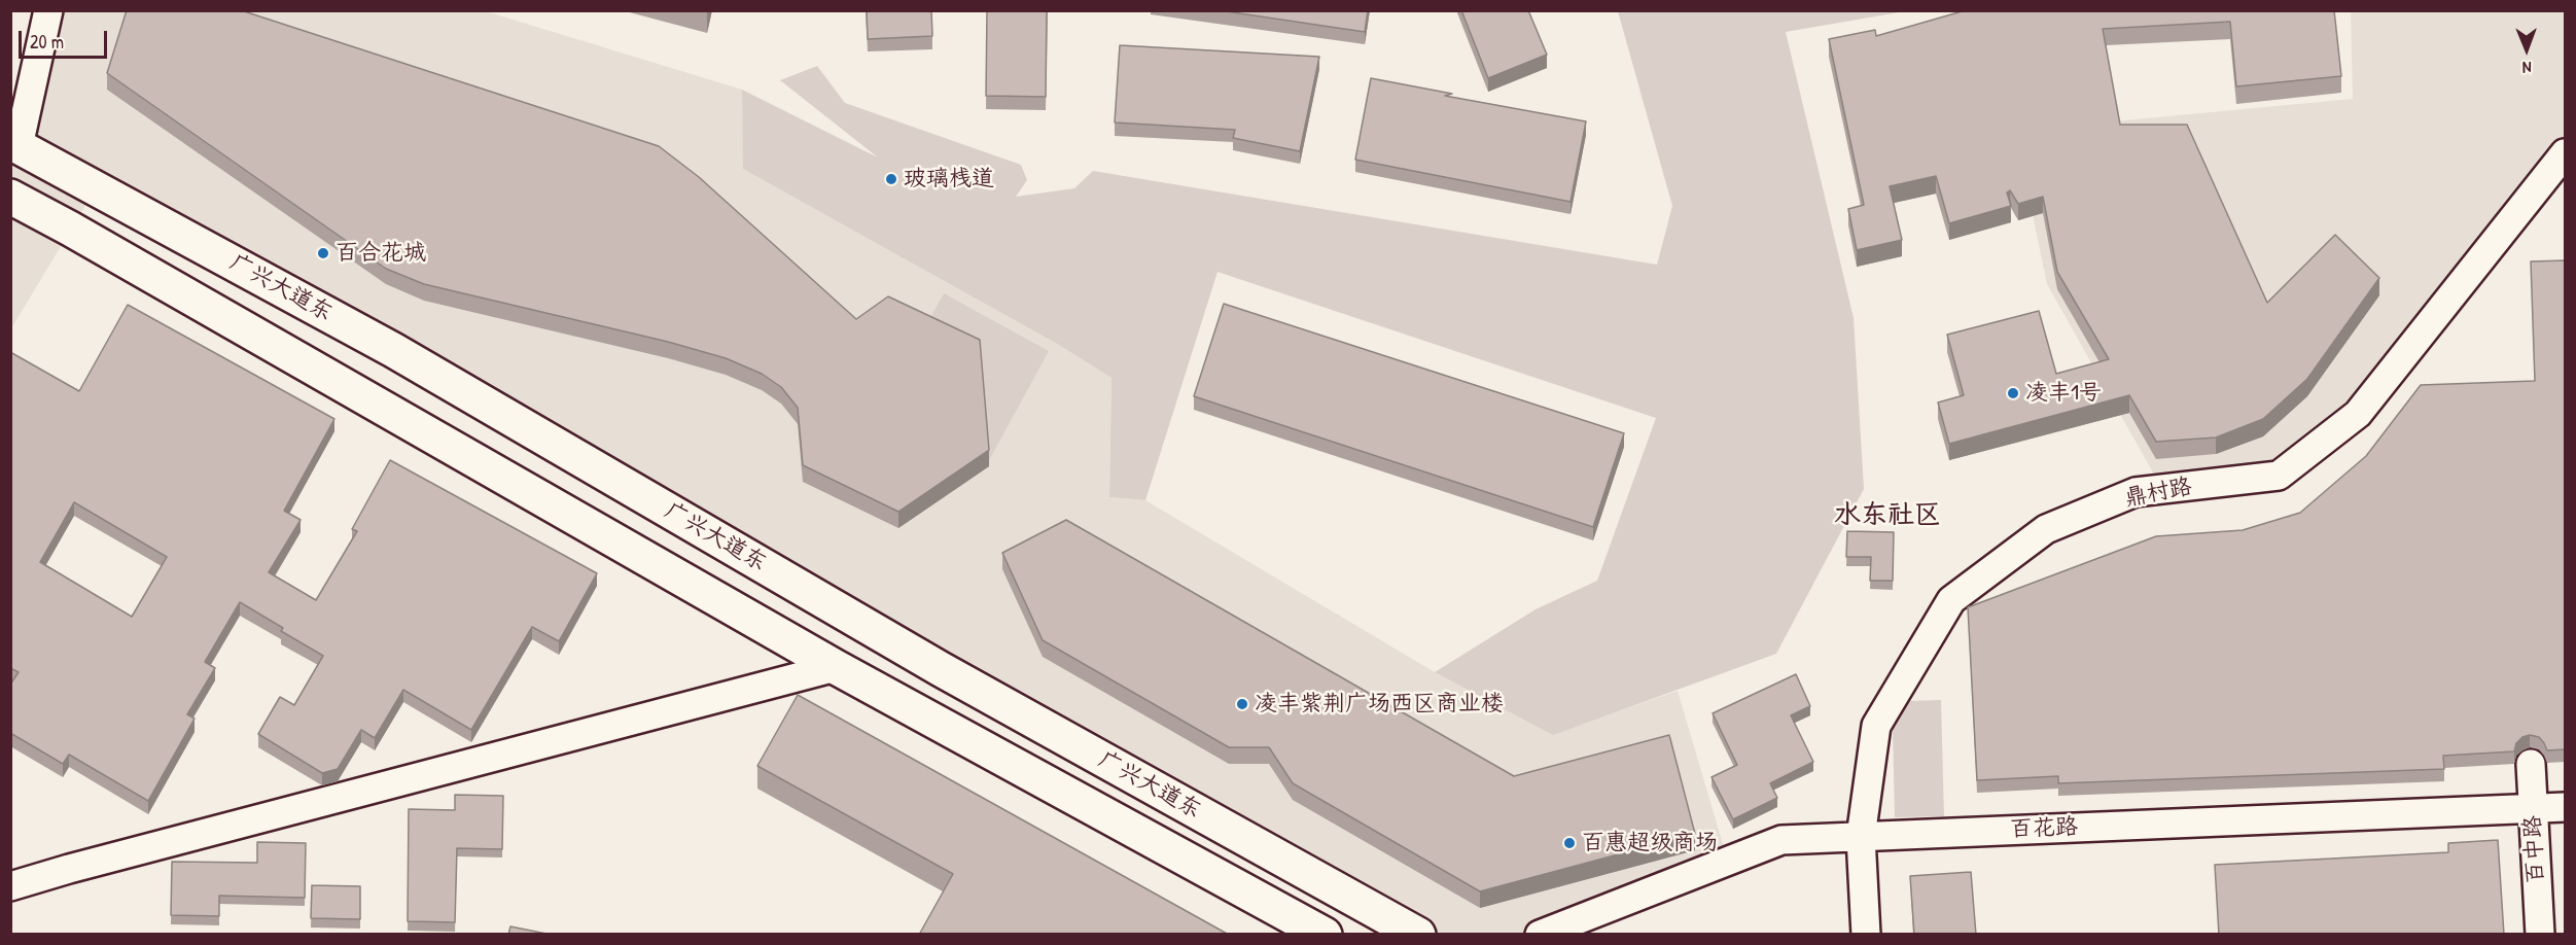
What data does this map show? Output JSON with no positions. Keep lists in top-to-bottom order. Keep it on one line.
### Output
{"streets":{"highway":["广兴大道东"],"street":["鼎村路","百花路","百中路"]},"crossings":[["鼎村路","百花路"],["百花路","百中路"]],"districts":["水东社区"],"places":["玻璃栈道","百合花城","凌丰1号","凌丰紫荆广场西区商业楼","百惠超级商场"],"scale_bar":"20 m","north":"bottom"}
